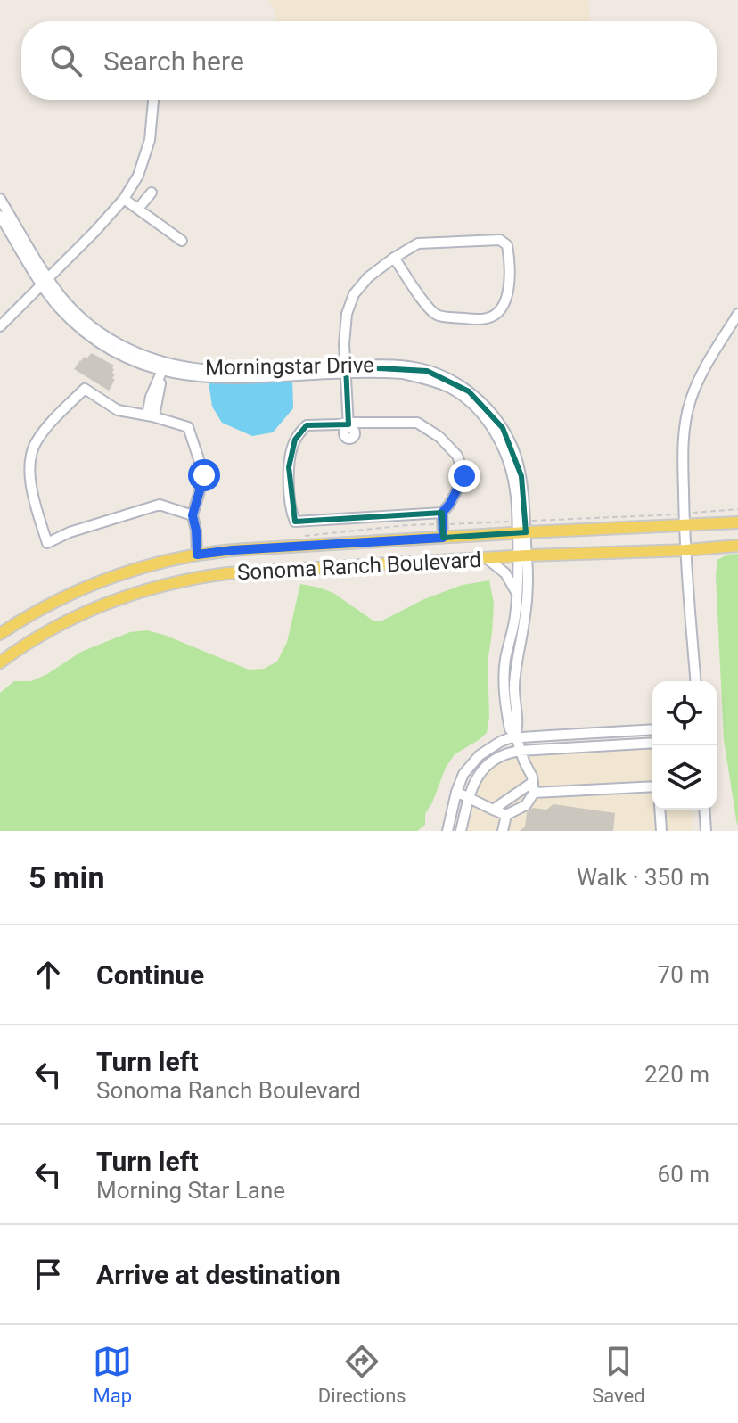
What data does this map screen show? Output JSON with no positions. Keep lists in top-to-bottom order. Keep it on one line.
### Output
{"streets":{"main road":["Sonoma Ranch Boulevard"],"street":["Morningstar Drive"]},"crossings":[["Morningstar Drive","Sonoma Ranch Boulevard"]],"page":{"search":"Search here","heading":["5 min","Walk · 350 m"],"list":[["Continue","70 m"],["Turn left","Sonoma Ranch Boulevard","220 m"],["Turn left","Morning Star Lane","60 m"],"Arrive at destination"],"nav":["Map","Directions","Saved"]}}
